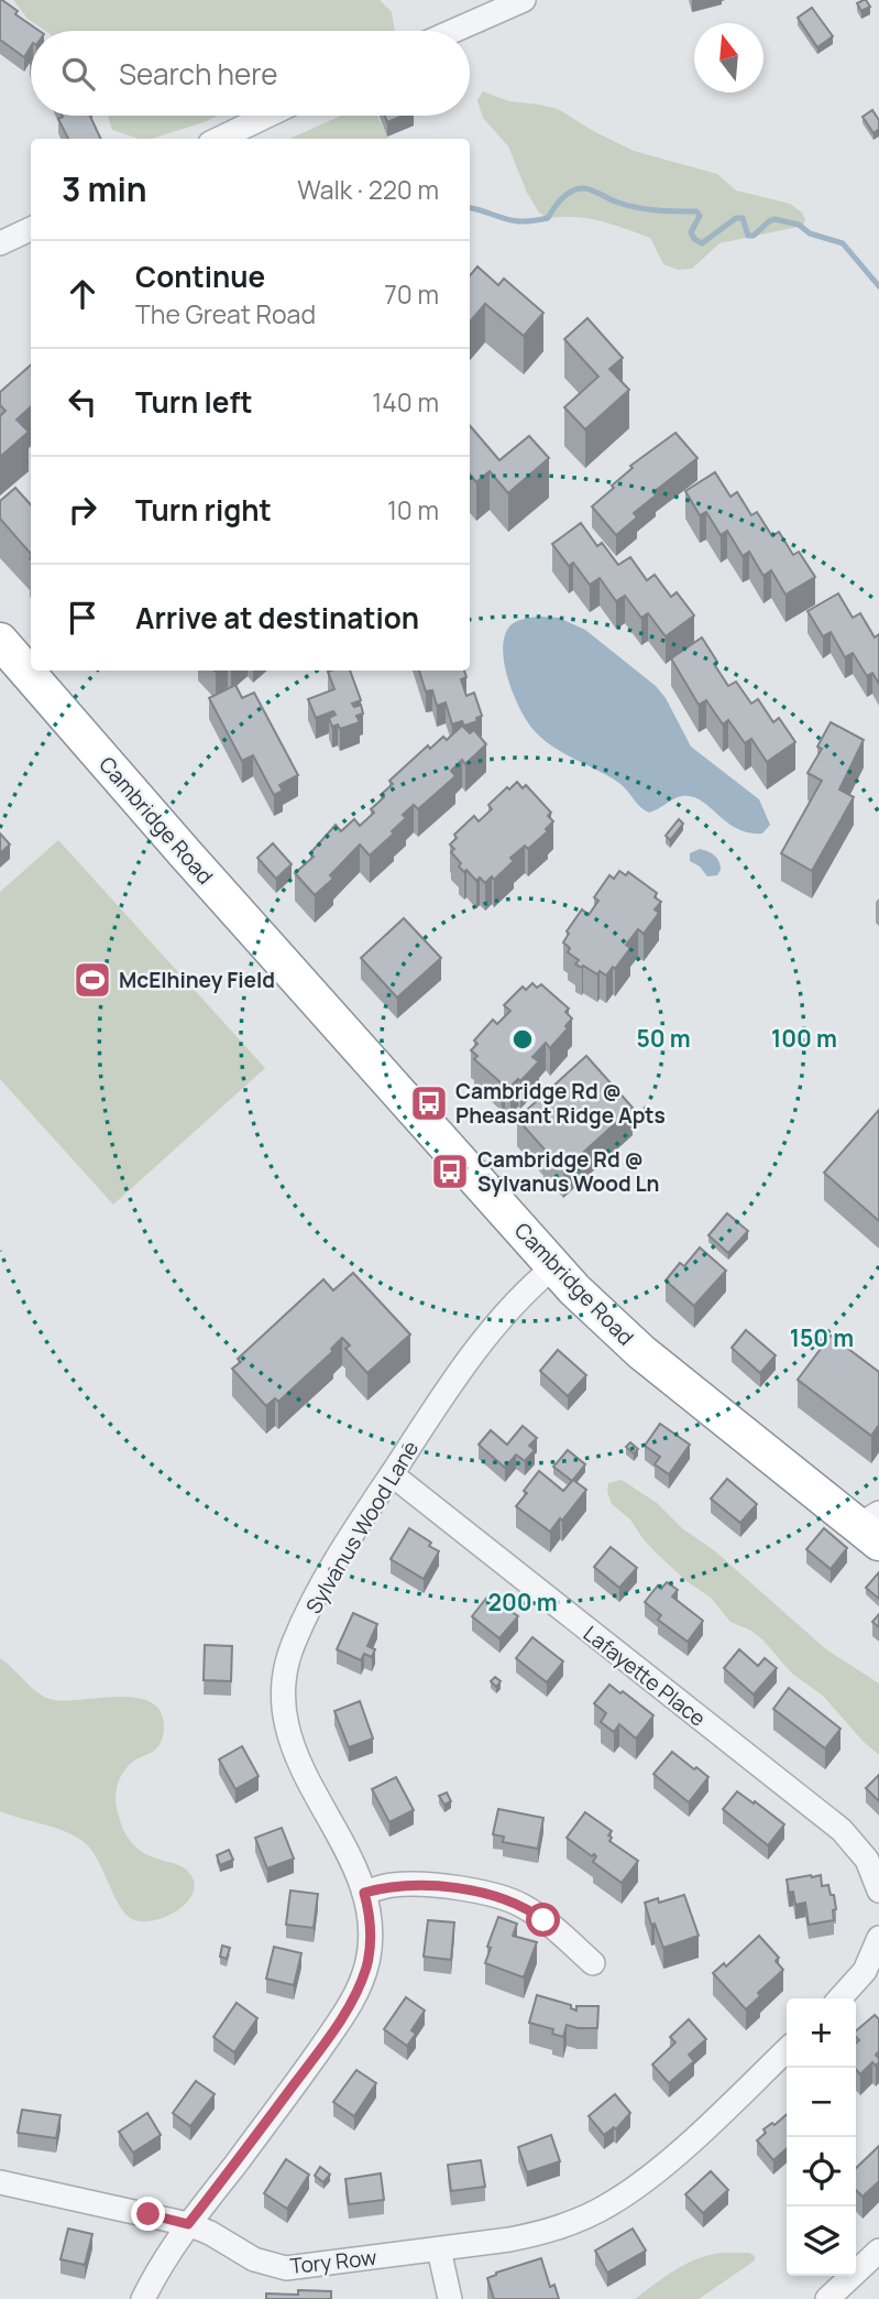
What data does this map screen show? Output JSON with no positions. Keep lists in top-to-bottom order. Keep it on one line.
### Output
{"streets":{"highway":["Cambridge Road"],"street":["Sylvanus Wood Lane","Lafayette Place","Tory Row"]},"crossings":[["Cambridge Road","Sylvanus Wood Lane"],["Sylvanus Wood Lane","Lafayette Place"],["Sylvanus Wood Lane","Tory Row"]],"places":{"sports":["McElhiney Field"],"bus stop":["Cambridge Rd @ Pheasant Ridge Apts","Cambridge Rd @ Sylvanus Wood Ln"]},"north":"top","page":{"search":"Search here","heading":["3 min","Walk · 220 m"],"list":[["Continue","The Great Road","70 m"],["Turn left","140 m"],["Turn right","10 m"],"Arrive at destination"],"map_buttons":["+","−"]},"rings":["50 m","100 m","150 m","200 m"]}
